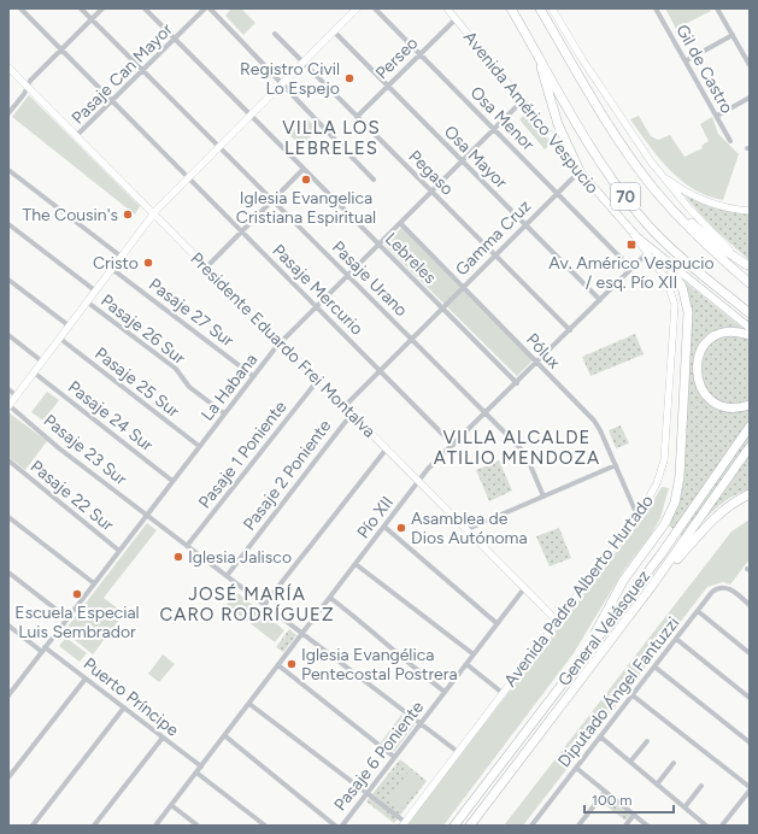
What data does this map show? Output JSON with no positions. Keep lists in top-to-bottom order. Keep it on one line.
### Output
{"streets":{"highway":["70","General Velásquez"],"main road":["Avenida Américo Vespucio"],"street":["Perseo","Gil de Castro","Pasaje Can Mayor","Osa Menor","Osa Mayor","Pegaso","Gamma Cruz","Lebreles","Pasaje Urano","Pasaje Mercurio","Pasaje 27 Sur","Pasaje 26 Sur","Presidente Eduardo Frei Montalva","Pólux","Pasaje 25 Sur","La Habana","Pasaje 24 Sur","Pasaje 23 Sur","Pasaje 1 Poniente","Pasaje 2 Poniente","Pasaje 22 Sur","Pío XII","Avenida Padre Alberto Hurtado","Diputado Ángel Fantuzzi","Puerto Príncipe","Pasaje 6 Poniente"]},"crossings":[["Perseo","Avenida Américo Vespucio"],["Perseo","Osa Menor"],["Perseo","Osa Mayor"],["Perseo","Pegaso"],["Pasaje Can Mayor","Lebreles"],["Pasaje Can Mayor","Pasaje Urano"],["Pasaje Can Mayor","Pasaje Mercurio"],["Pasaje Can Mayor","Presidente Eduardo Frei Montalva"],["Avenida Américo Vespucio","Gamma Cruz"],["Avenida Américo Vespucio","La Habana"],["Avenida Américo Vespucio","Avenida Padre Alberto Hurtado"],["Osa Menor","Gamma Cruz"],["Osa Menor","La Habana"],["Osa Menor","Pío XII"],["Osa Mayor","Gamma Cruz"],["Osa Mayor","La Habana"],["Osa Mayor","Pío XII"],["Pegaso","Gamma Cruz"],["Pegaso","La Habana"],["Pegaso","Pío XII"],["Gamma Cruz","Lebreles"],["Gamma Cruz","Pasaje Urano"],["Gamma Cruz","Pasaje Mercurio"],["Gamma Cruz","Presidente Eduardo Frei Montalva"],["Gamma Cruz","Pólux"],["Lebreles","La Habana"],["Lebreles","Pío XII"],["Pasaje Urano","La Habana"],["Pasaje Urano","Pío XII"],["Pasaje Mercurio","La Habana"],["Pasaje Mercurio","Pío XII"],["Pasaje 27 Sur","La Habana"],["Pasaje 26 Sur","La Habana"],["Presidente Eduardo Frei Montalva","La Habana"],["Presidente Eduardo Frei Montalva","Pasaje 1 Poniente"],["Presidente Eduardo Frei Montalva","Pasaje 2 Poniente"],["Presidente Eduardo Frei Montalva","Pío XII"],["Presidente Eduardo Frei Montalva","Avenida Padre Alberto Hurtado"],["Presidente Eduardo Frei Montalva","Pasaje 6 Poniente"],["Pólux","La Habana"],["Pólux","Pío XII"],["Pólux","Avenida Padre Alberto Hurtado"],["Pasaje 25 Sur","La Habana"],["La Habana","Pasaje 24 Sur"],["La Habana","Pasaje 23 Sur"],["La Habana","Pasaje 22 Sur"],["La Habana","Puerto Príncipe"],["Pasaje 23 Sur","Pasaje 1 Poniente"],["Pasaje 23 Sur","Pasaje 2 Poniente"],["Pasaje 23 Sur","Pío XII"],["Pío XII","Avenida Padre Alberto Hurtado"],["Pío XII","Puerto Príncipe"]],"districts":["VILLA LOS LEBRELES","VILLA ALCALDE ATILIO MENDOZA","JOSÉ MARÍA CARO RODRÍGUEZ"],"places":{"other":["Registro Civil Lo Espejo","Iglesia Evangelica Cristiana Espiritual","The Cousin's","Cristo","Asamblea de Dios Autónoma","Iglesia Jalisco","Escuela Especial Luis Sembrador","Iglesia Evangélica Pentecostal Postrera"],"transit":["Av. Américo Vespucio / esq. Pío XII"]},"scale_bar":"100 m"}
